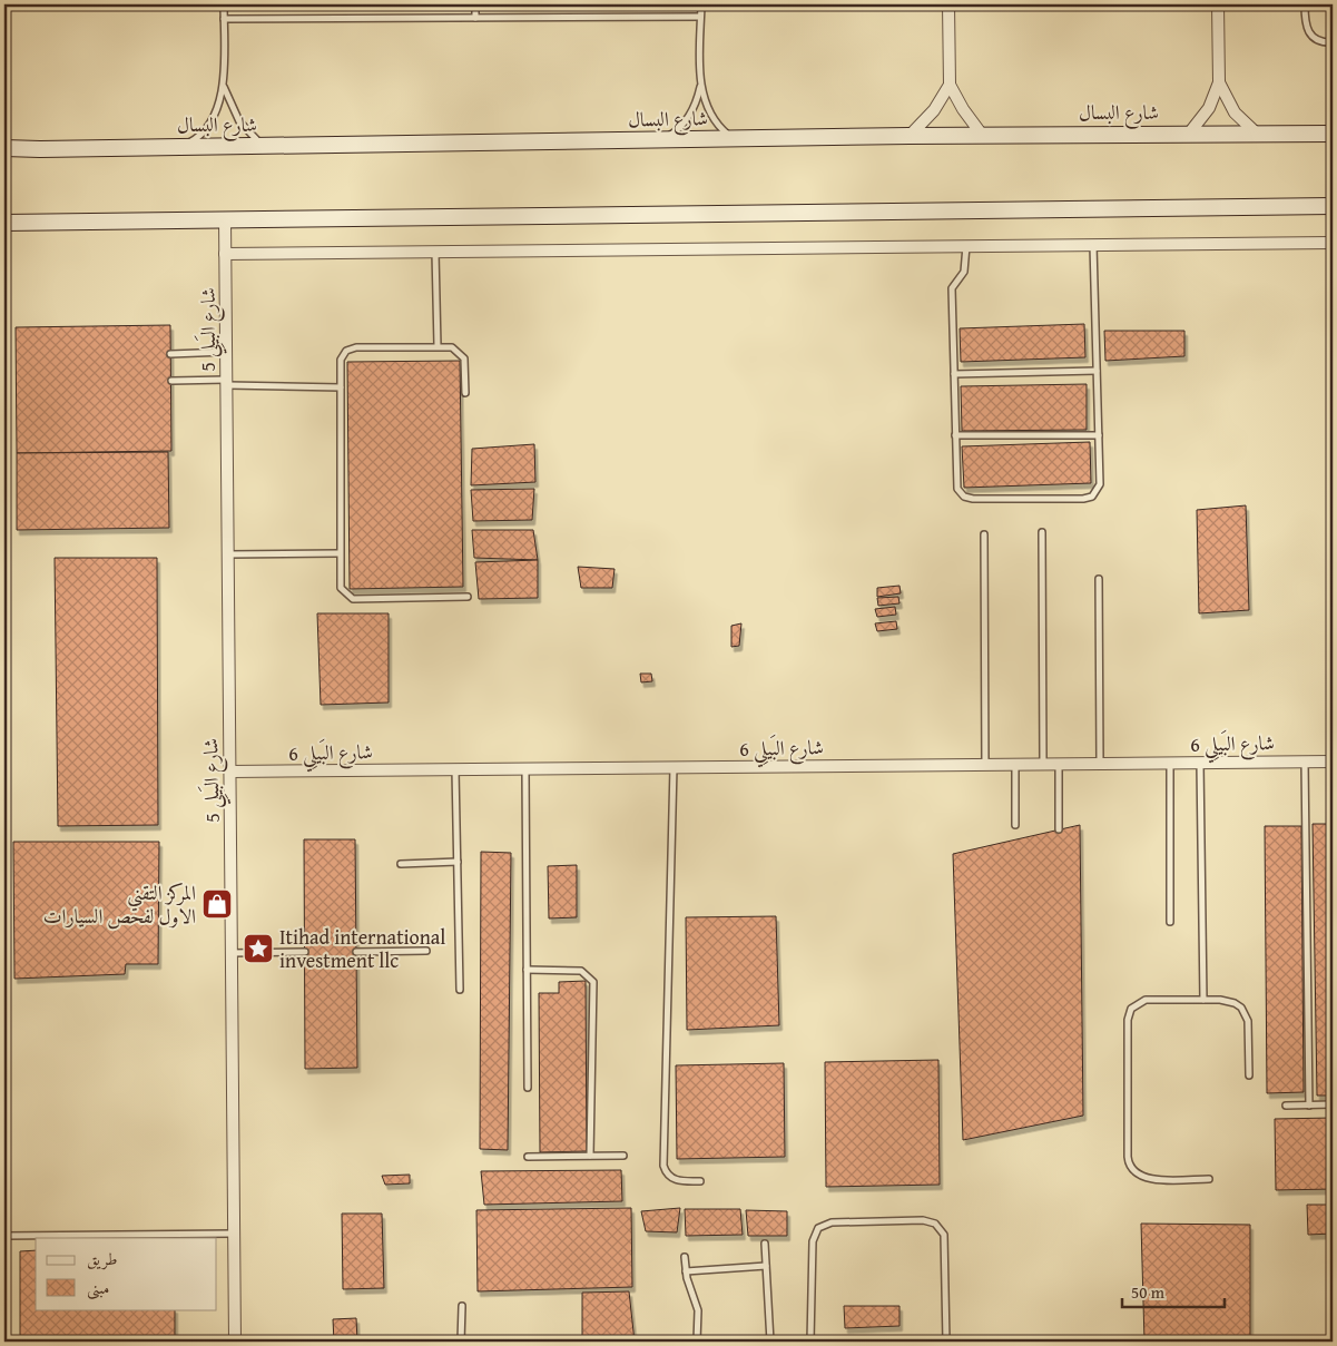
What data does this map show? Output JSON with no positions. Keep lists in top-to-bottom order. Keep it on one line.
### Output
{"streets":{"street":["شارع البسال","شارع البَيلِي 5","شارع البَيلِي 6"]},"crossings":[["شارع البَيلِي 5","شارع البَيلِي 6"]],"places":{"shop":["المركز التقني الاول لفحص السيارات"],"place":["Itihad international investment llc"]},"legend":["طريق","مبنى"],"scale_bar":"50 m"}
